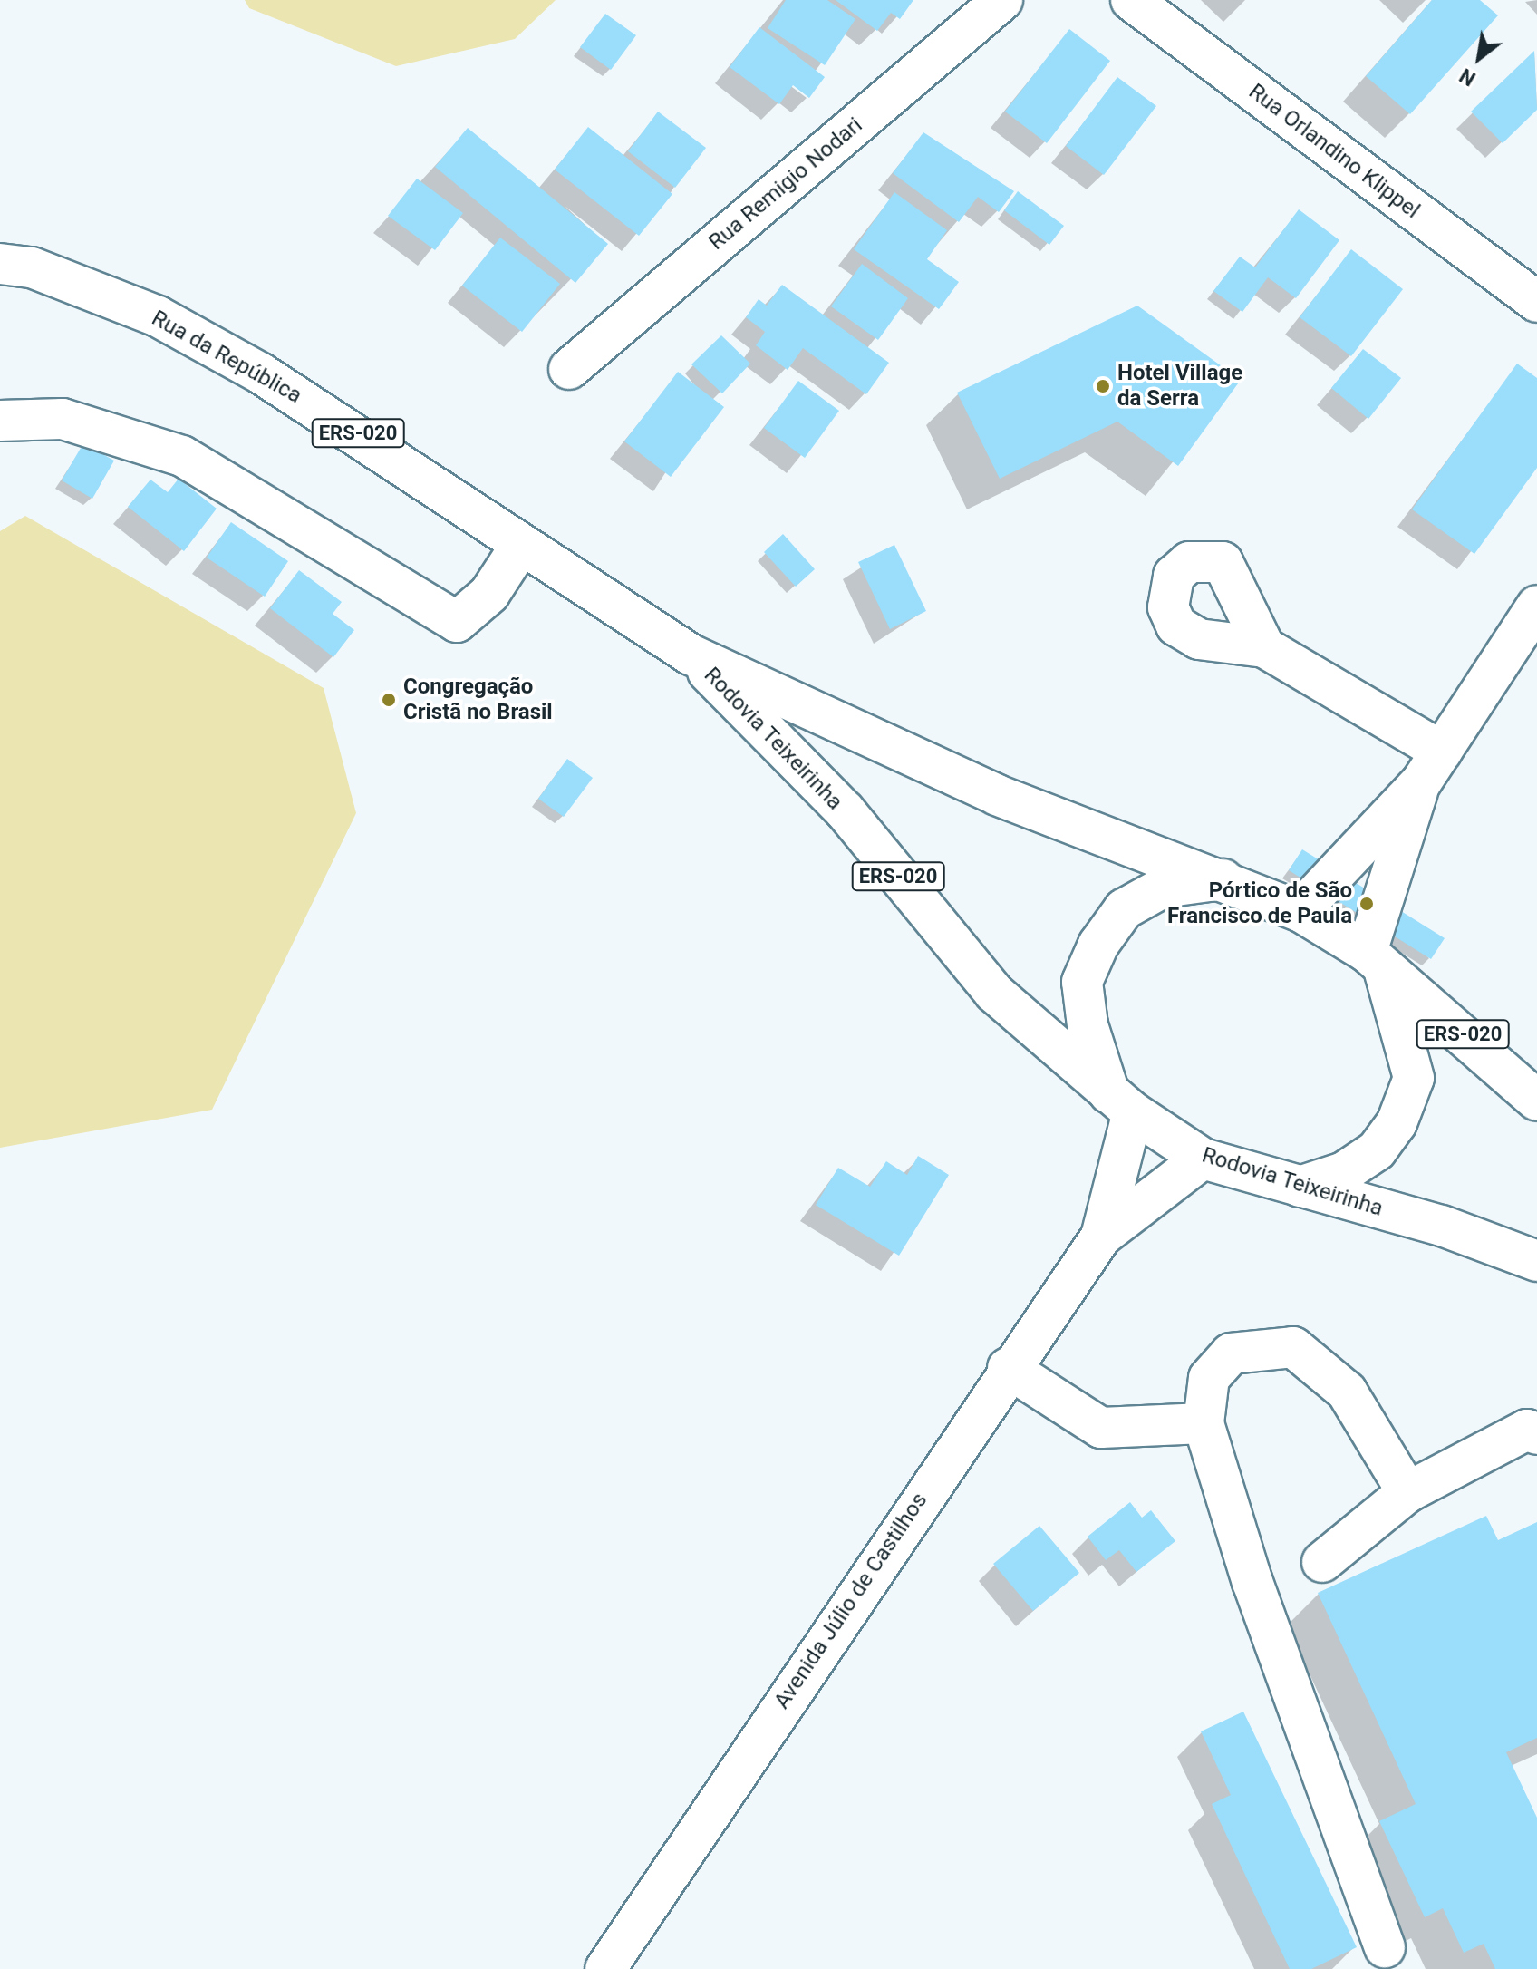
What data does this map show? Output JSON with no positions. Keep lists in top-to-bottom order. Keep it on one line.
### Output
{"streets":{"main road":["Rua Orlandino Klippel","Rua Remigio Nodari","Rua da República","ERS-020","Rodovia Teixeirinha","Avenida Júlio de Castilhos"]},"crossings":[["Rua da República","Rodovia Teixeirinha"],["Rodovia Teixeirinha","Avenida Júlio de Castilhos"]],"places":["Hotel Village da Serra","Congregação Cristã no Brasil","Pórtico de São Francisco de Paula"],"north":"bottom left"}
